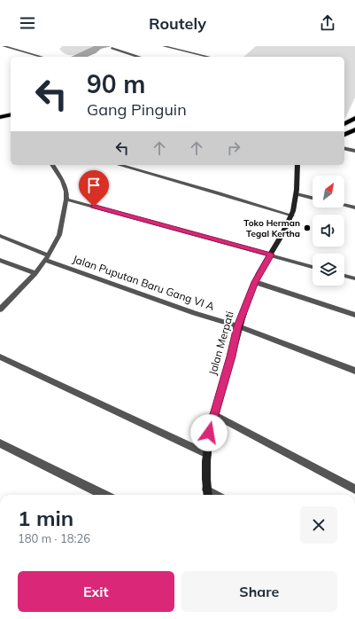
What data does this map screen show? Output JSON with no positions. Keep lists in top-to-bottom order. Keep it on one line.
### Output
{"streets":{"street":["Jalan Puputan Baru Gang VI A","Jalan Merpati"]},"crossings":[["Jalan Puputan Baru Gang VI A","Jalan Merpati"]],"places":["Toko Herman Tegal Kertha"],"north":"top right","page":{"header":"Routely","turn":["90 m","Gang Pinguin"],"heading":["1 min","180 m · 18:26"],"buttons":["Exit","Share"]}}
